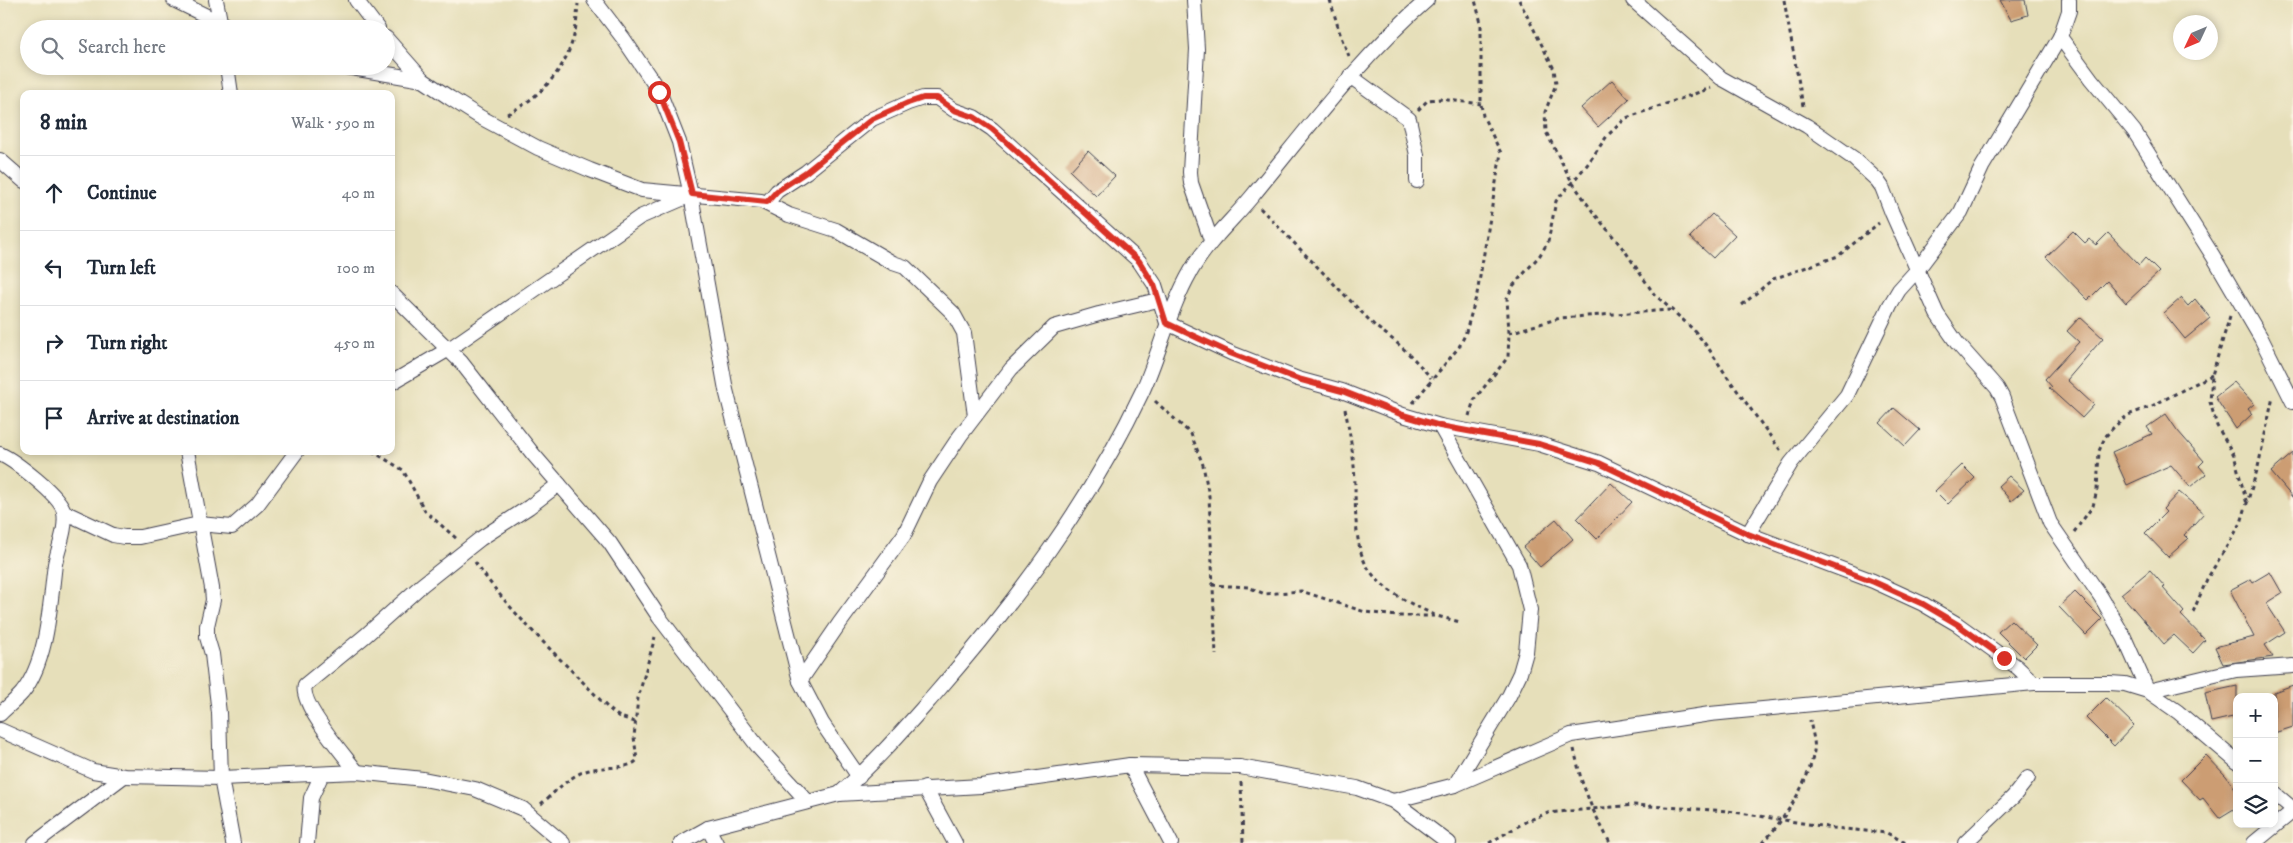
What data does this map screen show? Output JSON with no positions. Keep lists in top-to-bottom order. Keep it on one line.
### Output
{"north":"bottom left","page":{"search":"Search here","heading":["8 min","Walk · 590 m"],"list":[["Continue","40 m"],["Turn left","100 m"],["Turn right","450 m"],"Arrive at destination"],"map_buttons":["+","−"]}}
